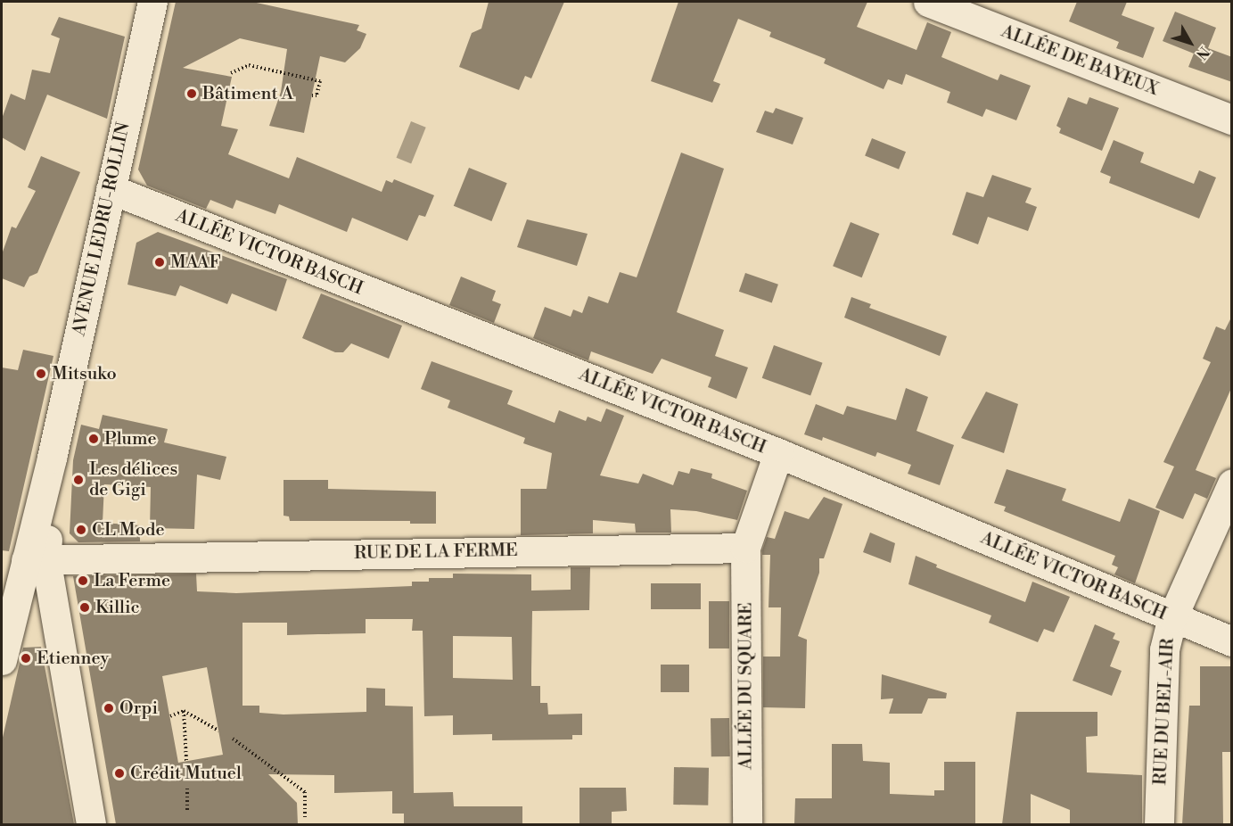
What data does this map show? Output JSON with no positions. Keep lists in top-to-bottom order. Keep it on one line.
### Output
{"streets":{"street":["ALLÉE DE BAYEUX","AVENUE LEDRU-ROLLIN","ALLÉE VICTOR BASCH","RUE DE LA FERME","ALLÉE DU SQUARE","RUE DU BEL-AIR"]},"crossings":[["AVENUE LEDRU-ROLLIN","ALLÉE VICTOR BASCH"],["AVENUE LEDRU-ROLLIN","RUE DE LA FERME"],["ALLÉE VICTOR BASCH","RUE DU BEL-AIR"],["RUE DE LA FERME","ALLÉE DU SQUARE"]],"places":["Bâtiment A","MAAF","Mitsuko","Plume","Les délices de Gigi","CL Mode","La Ferme","Killic","Etienney","Orpi","Crédit Mutuel"],"north":"bottom right"}
